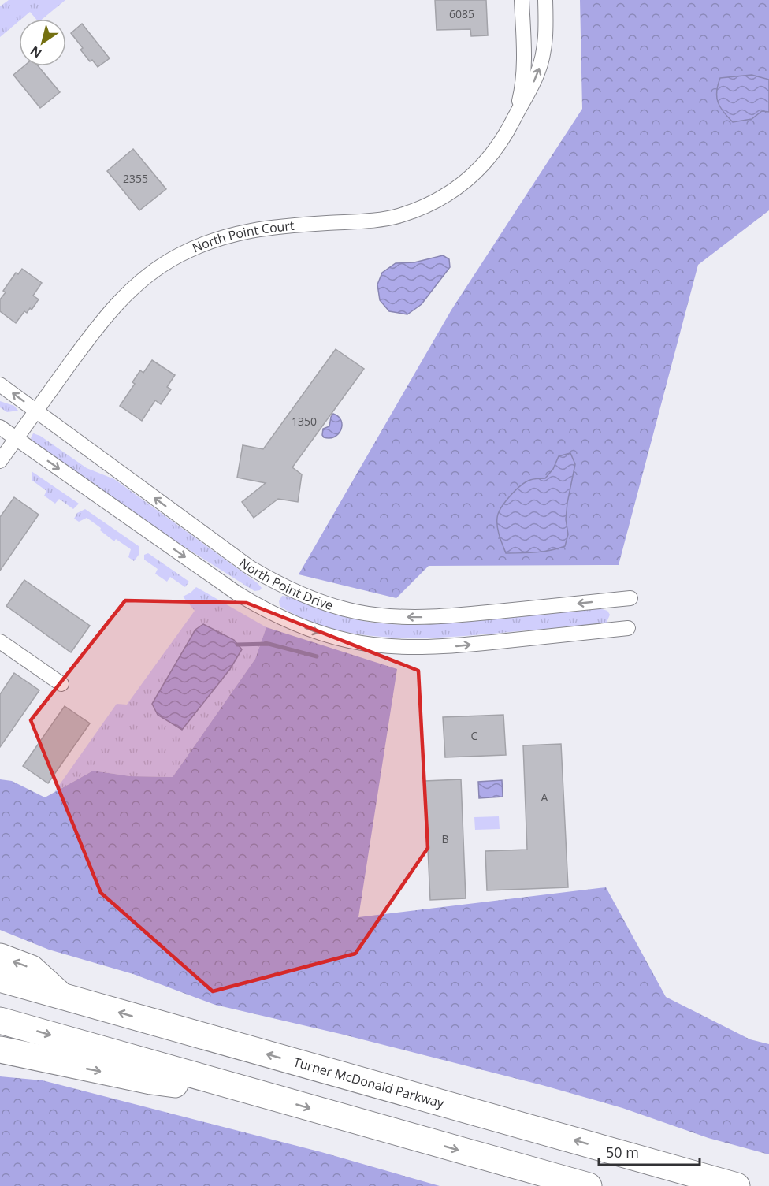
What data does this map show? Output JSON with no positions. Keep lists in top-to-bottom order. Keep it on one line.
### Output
{"streets":{"highway":["Turner McDonald Parkway"],"street":["North Point Court","North Point Drive"]},"crossings":[["North Point Court","North Point Drive"]],"house_numbers":["6085","2355","1350","C","A","B"],"scale_bar":"50 m","north":"bottom left"}
